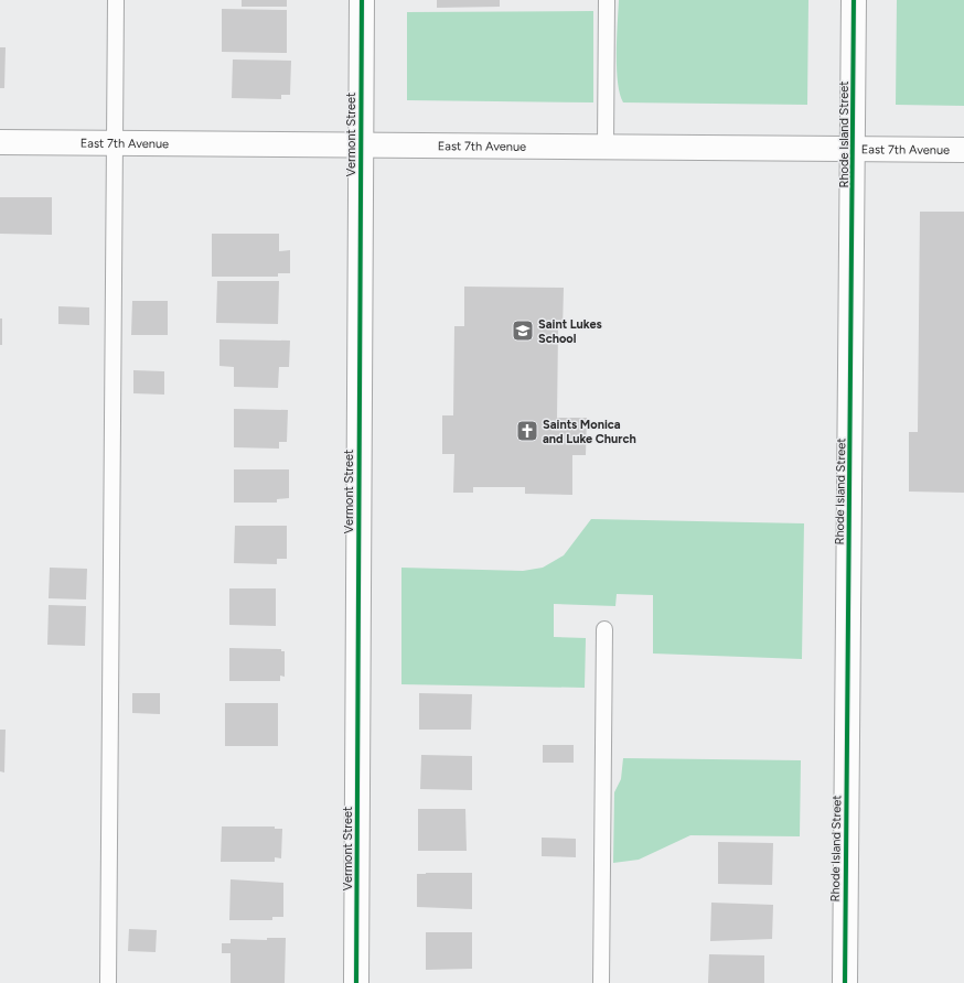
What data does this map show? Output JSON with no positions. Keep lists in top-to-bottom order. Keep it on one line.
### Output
{"streets":{"street":["Vermont Street","Rhode Island Street","East 7th Avenue"]},"crossings":[["Vermont Street","East 7th Avenue"],["Rhode Island Street","East 7th Avenue"]],"places":{"school or university":["Saint Lukes School"],"church":["Saints Monica and Luke Church"]}}
